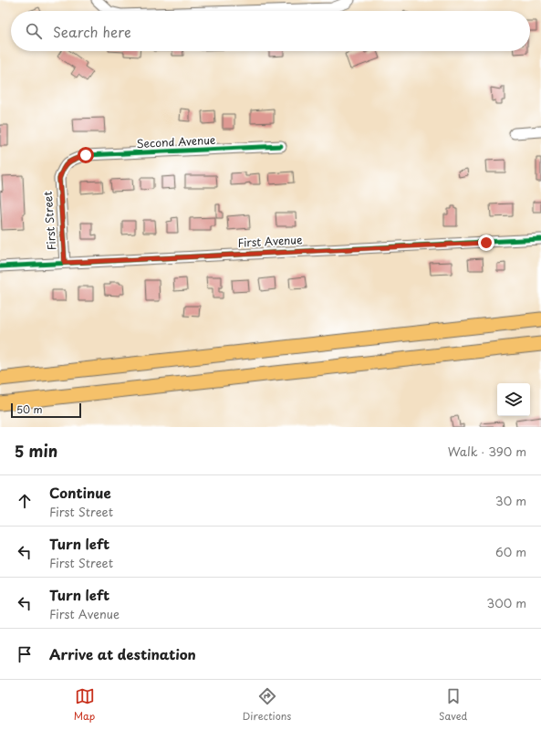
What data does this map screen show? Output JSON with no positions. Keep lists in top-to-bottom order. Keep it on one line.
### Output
{"streets":{"street":["Second Avenue","First Street","First Avenue"]},"crossings":[["Second Avenue","First Street"],["First Street","First Avenue"]],"scale_bar":"50 m","page":{"search":"Search here","scale":"50 m","heading":["5 min","Walk · 390 m"],"list":[["Continue","First Street","30 m"],["Turn left","First Street","60 m"],["Turn left","First Avenue","300 m"],"Arrive at destination"],"nav":["Map","Directions","Saved"]}}
